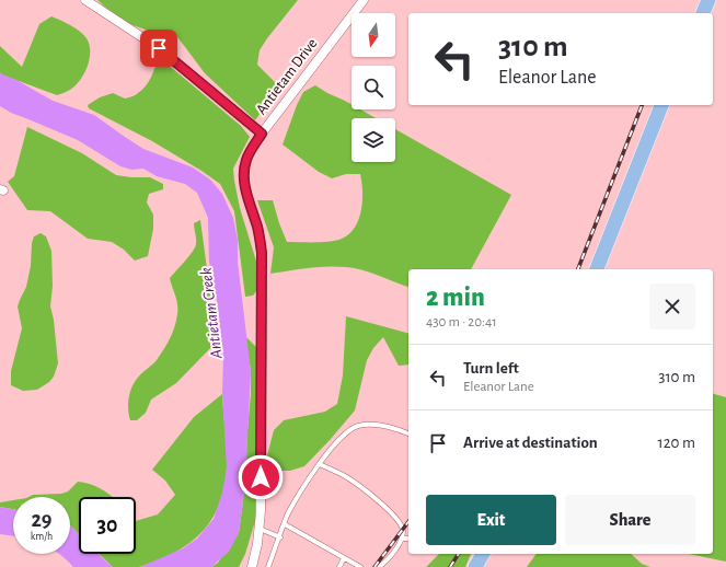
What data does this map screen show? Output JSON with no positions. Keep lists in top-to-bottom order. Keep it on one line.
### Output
{"streets":{"street":["Antietam Drive"]},"water":["Antietam Creek"],"north":"bottom","page":{"turn":["310 m","Eleanor Lane"],"heading":["2 min","430 m · 20:41"],"list":[{"name":"Turn left","note":"Eleanor Lane","value":"310 m"},{"name":"Arrive at destination","value":"120 m"}],"buttons":["Exit","Share"],"speed":"29 km/h","limit":"30"}}
